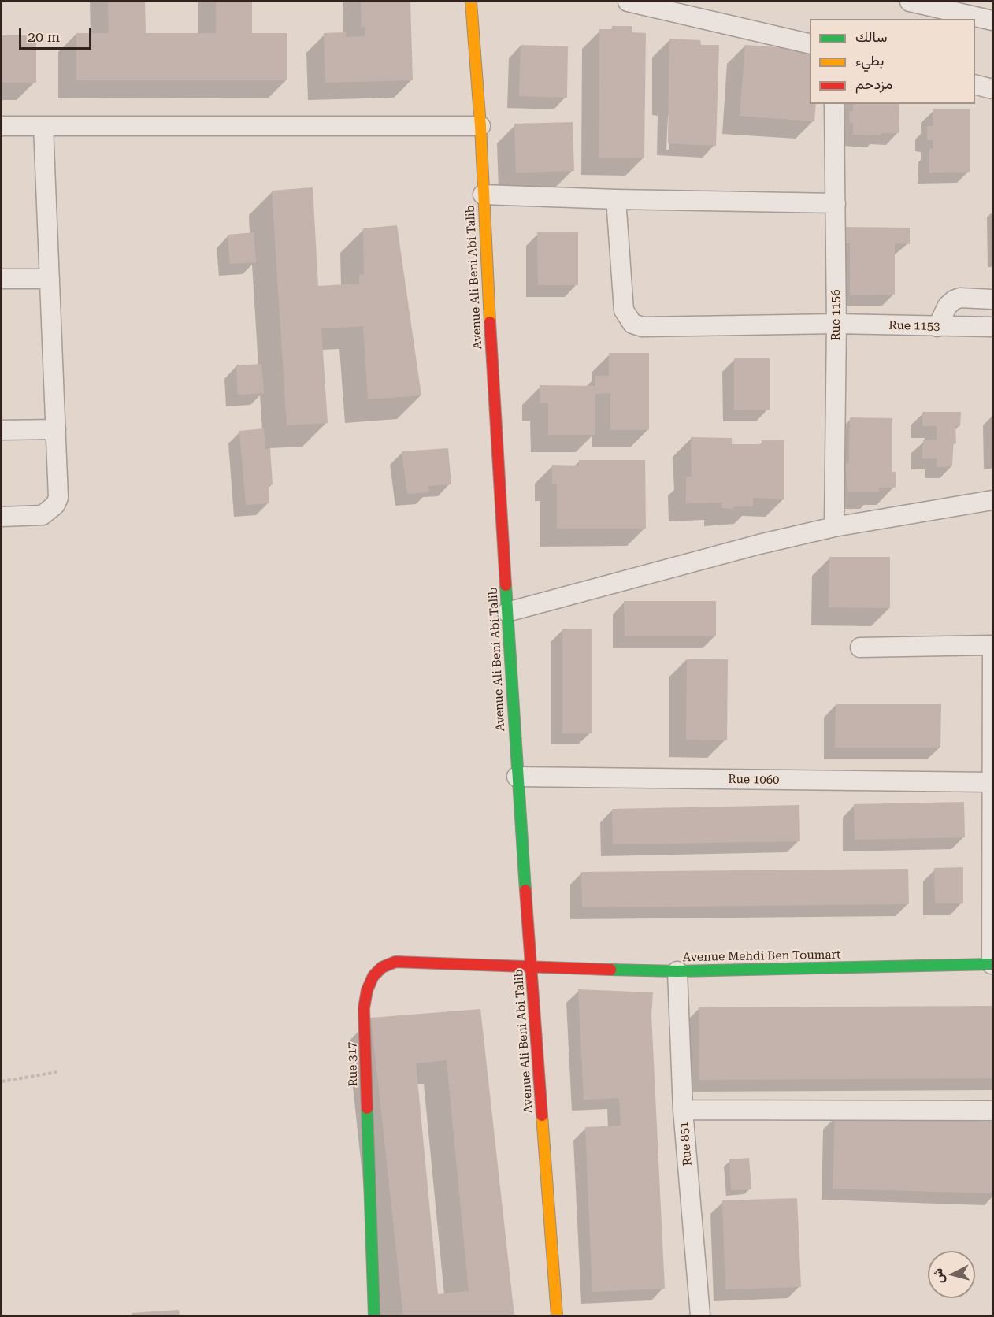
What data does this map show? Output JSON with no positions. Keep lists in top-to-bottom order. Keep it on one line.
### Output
{"streets":{"street":["Avenue Ali Beni Abi Talib","Rue 1156","Rue 1153","Rue 1060","Avenue Mehdi Ben Toumart","Rue 317","Rue 851"]},"crossings":[["Avenue Ali Beni Abi Talib","Rue 1060"],["Avenue Ali Beni Abi Talib","Avenue Mehdi Ben Toumart"],["Avenue Ali Beni Abi Talib","Rue 317"],["Rue 1156","Rue 1153"],["Avenue Mehdi Ben Toumart","Rue 317"],["Avenue Mehdi Ben Toumart","Rue 851"]],"legend":["سالك","بطيء","مزدحم"],"scale_bar":"20 m","north":"left"}
